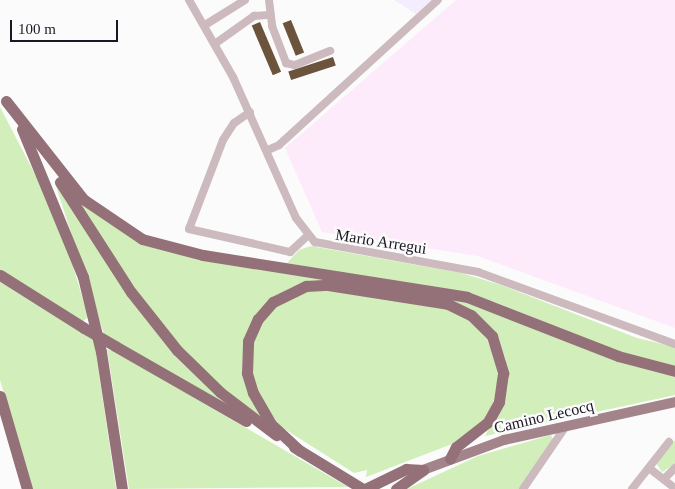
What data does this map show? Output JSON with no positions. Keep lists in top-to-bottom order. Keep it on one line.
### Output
{"streets":{"main road":["Camino Lecocq"],"street":["Mario Arregui"]},"scale_bar":"100 m"}
